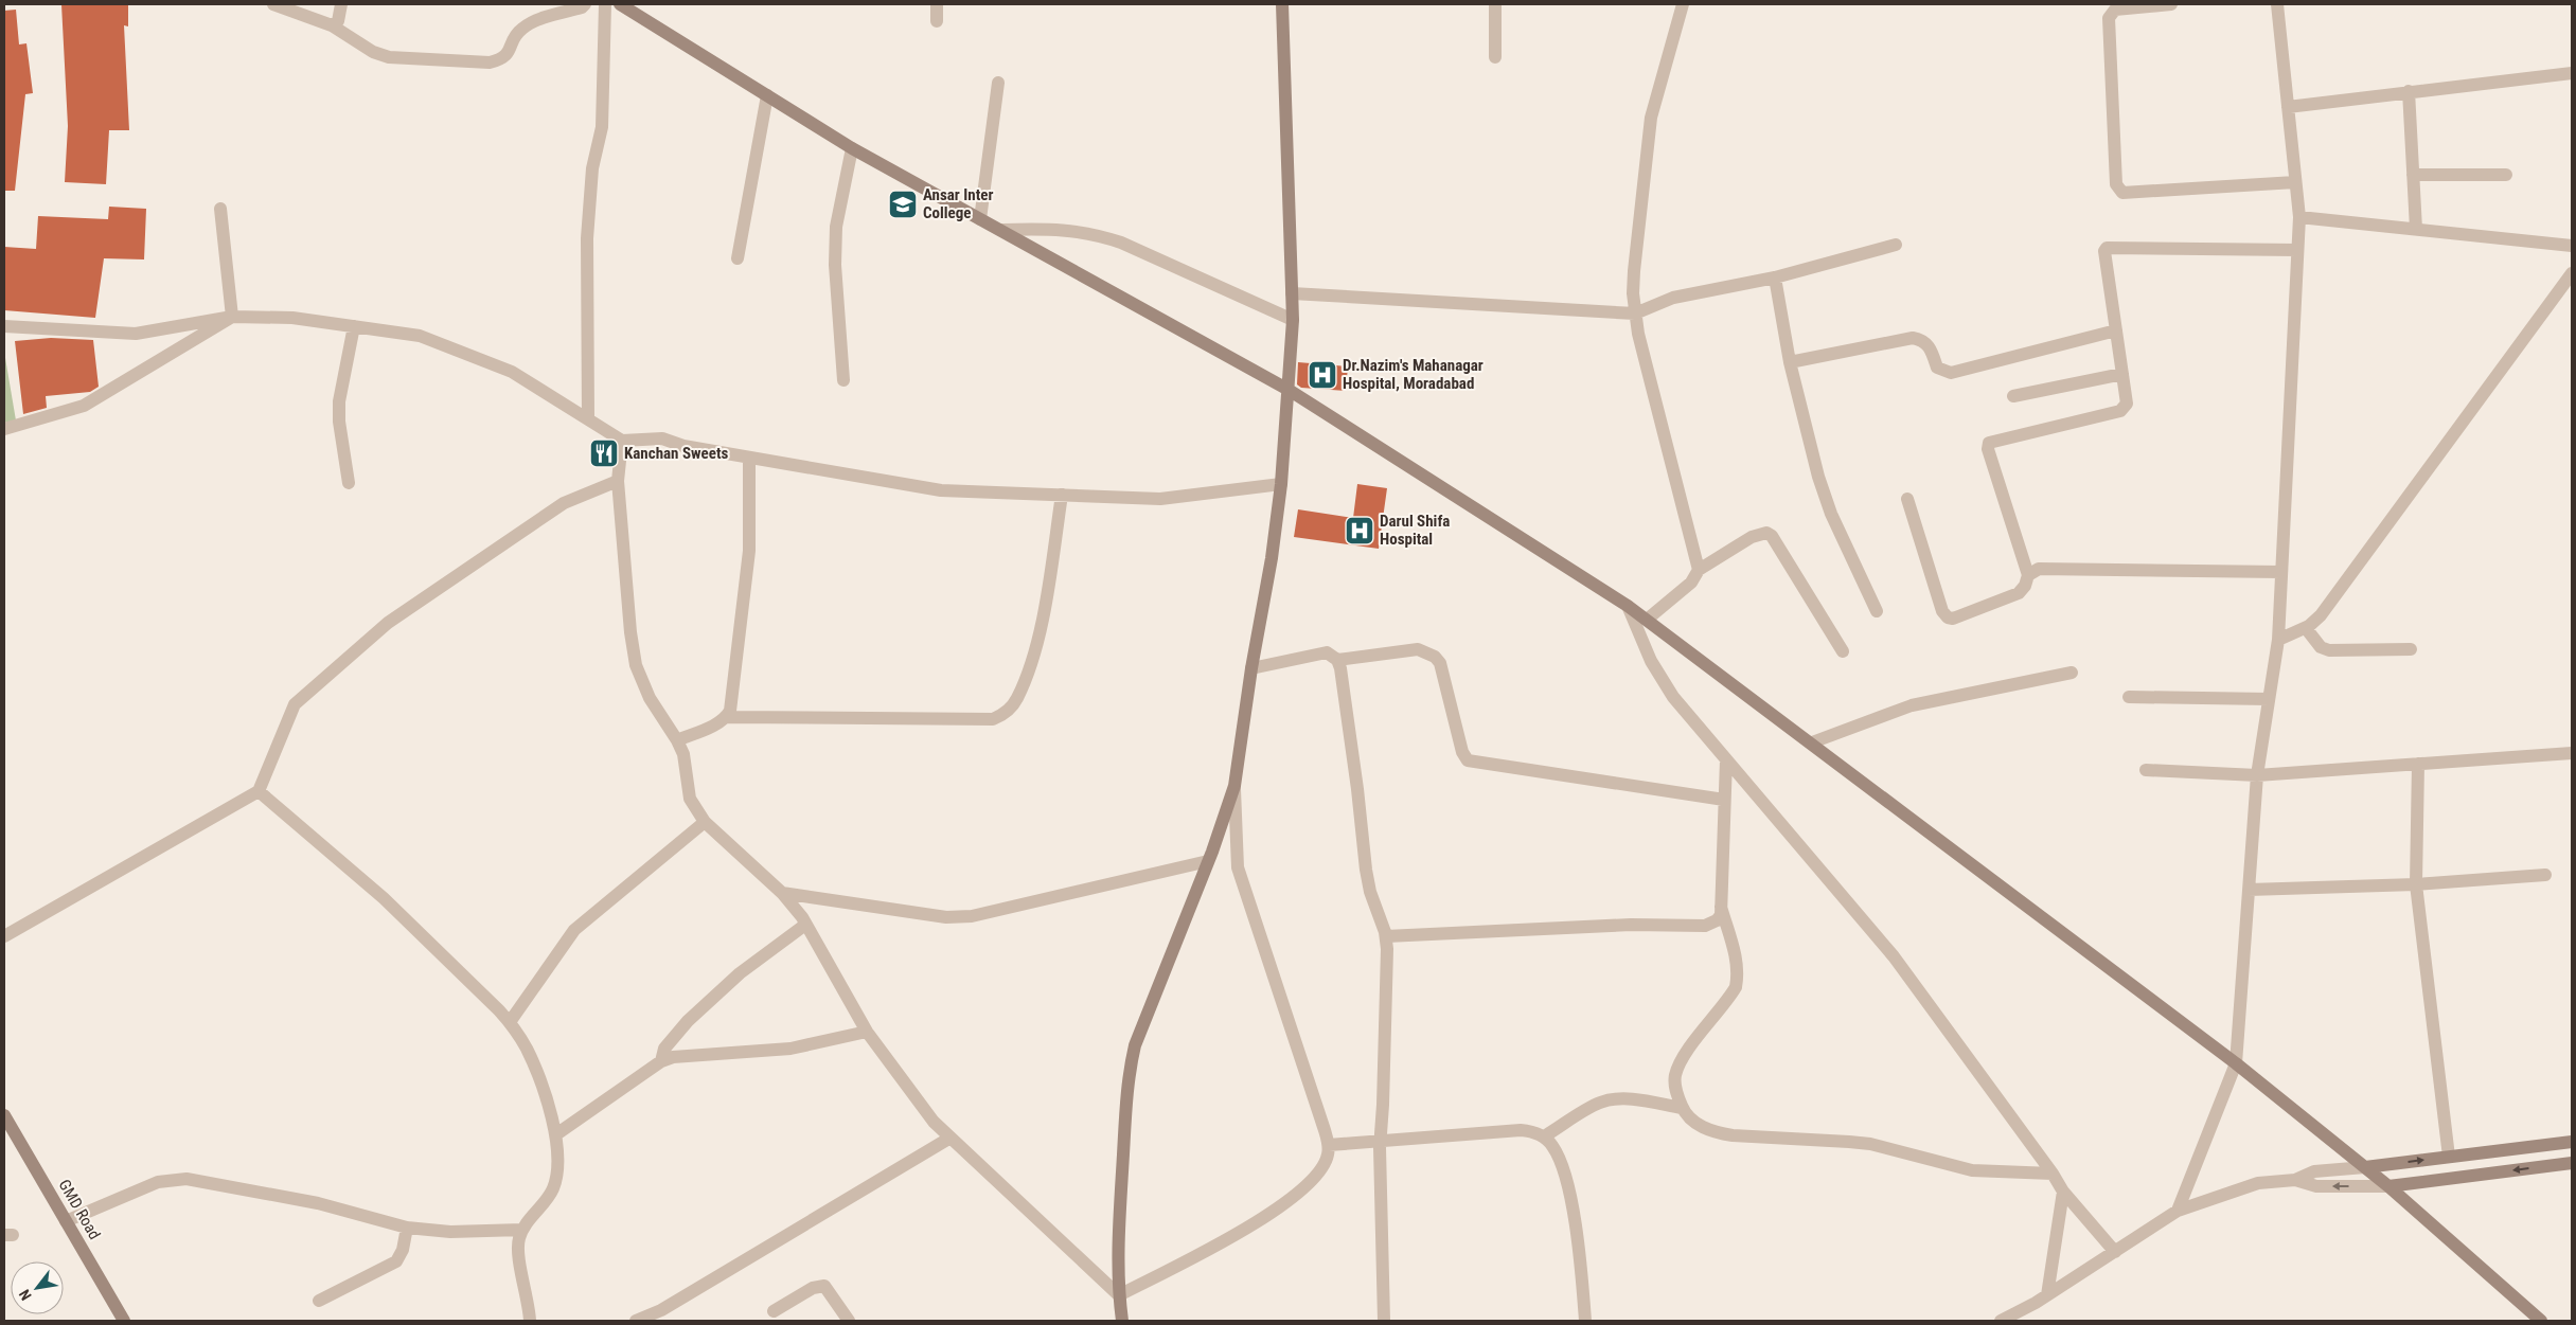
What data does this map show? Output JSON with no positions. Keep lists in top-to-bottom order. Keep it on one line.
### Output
{"streets":{"main road":["GMD Road"]},"places":{"school or university":["Ansar Inter College"],"hospital":["Dr.Nazim's Mahanagar Hospital, Moradabad","Darul Shifa Hospital"],"restaurant":["Kanchan Sweets"]},"north":"bottom left"}
